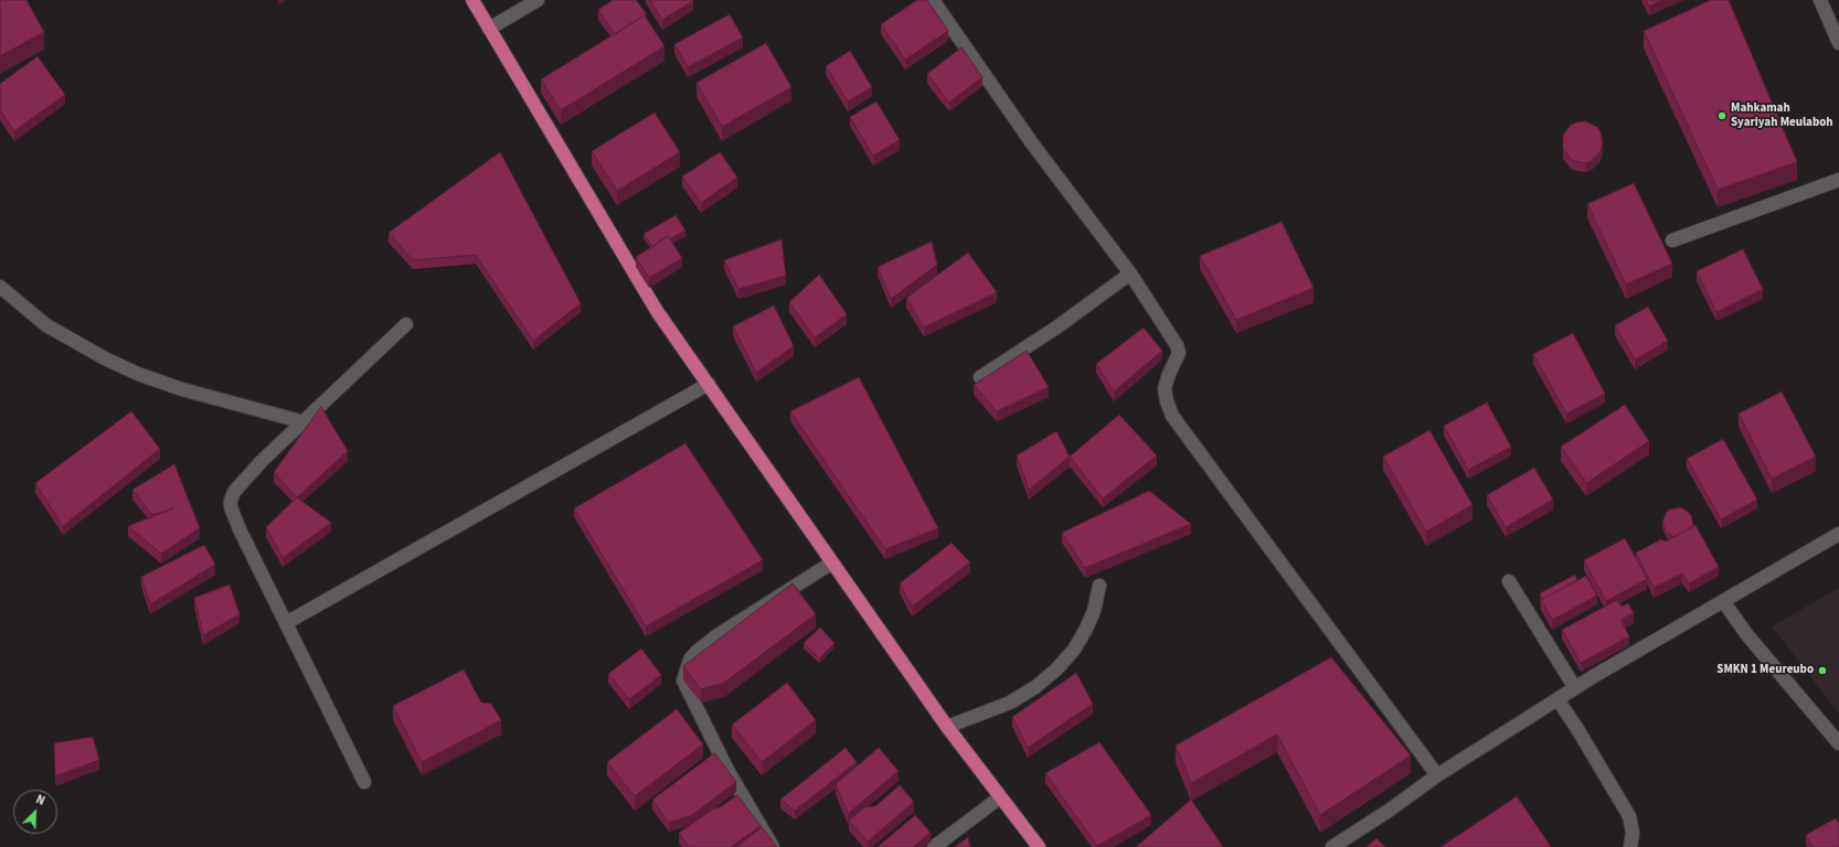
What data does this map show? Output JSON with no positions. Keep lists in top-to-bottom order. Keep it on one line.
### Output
{"places":["Mahkamah Syariyah Meulaboh","SMKN 1 Meureubo"],"north":"top right"}
